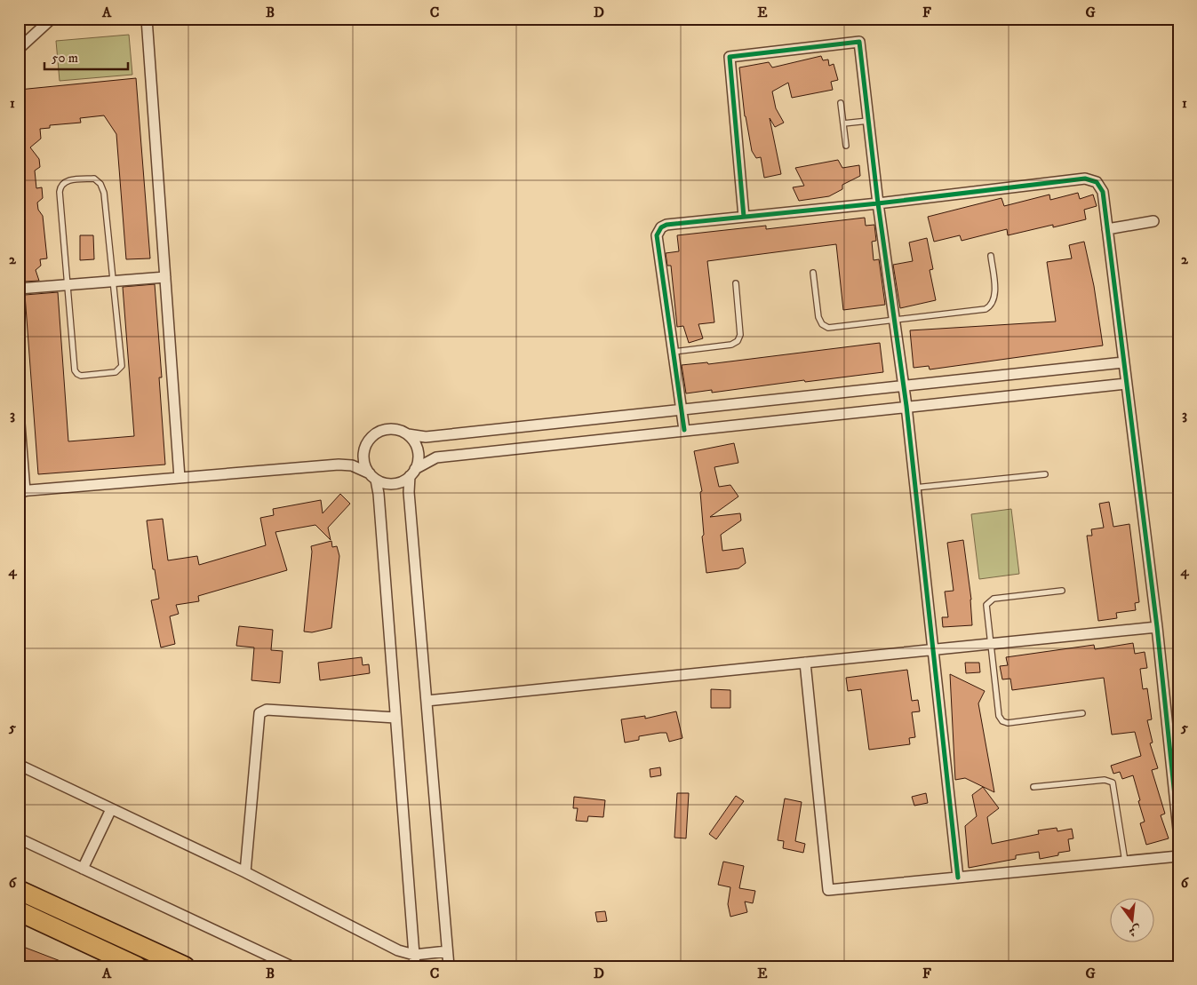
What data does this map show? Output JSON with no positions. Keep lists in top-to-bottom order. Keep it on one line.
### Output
{"scale_bar":"50 m","north":"bottom","grid":{"columns":["A","B","C","D","E","F","G"],"rows":["1","2","3","4","5","6"]}}
